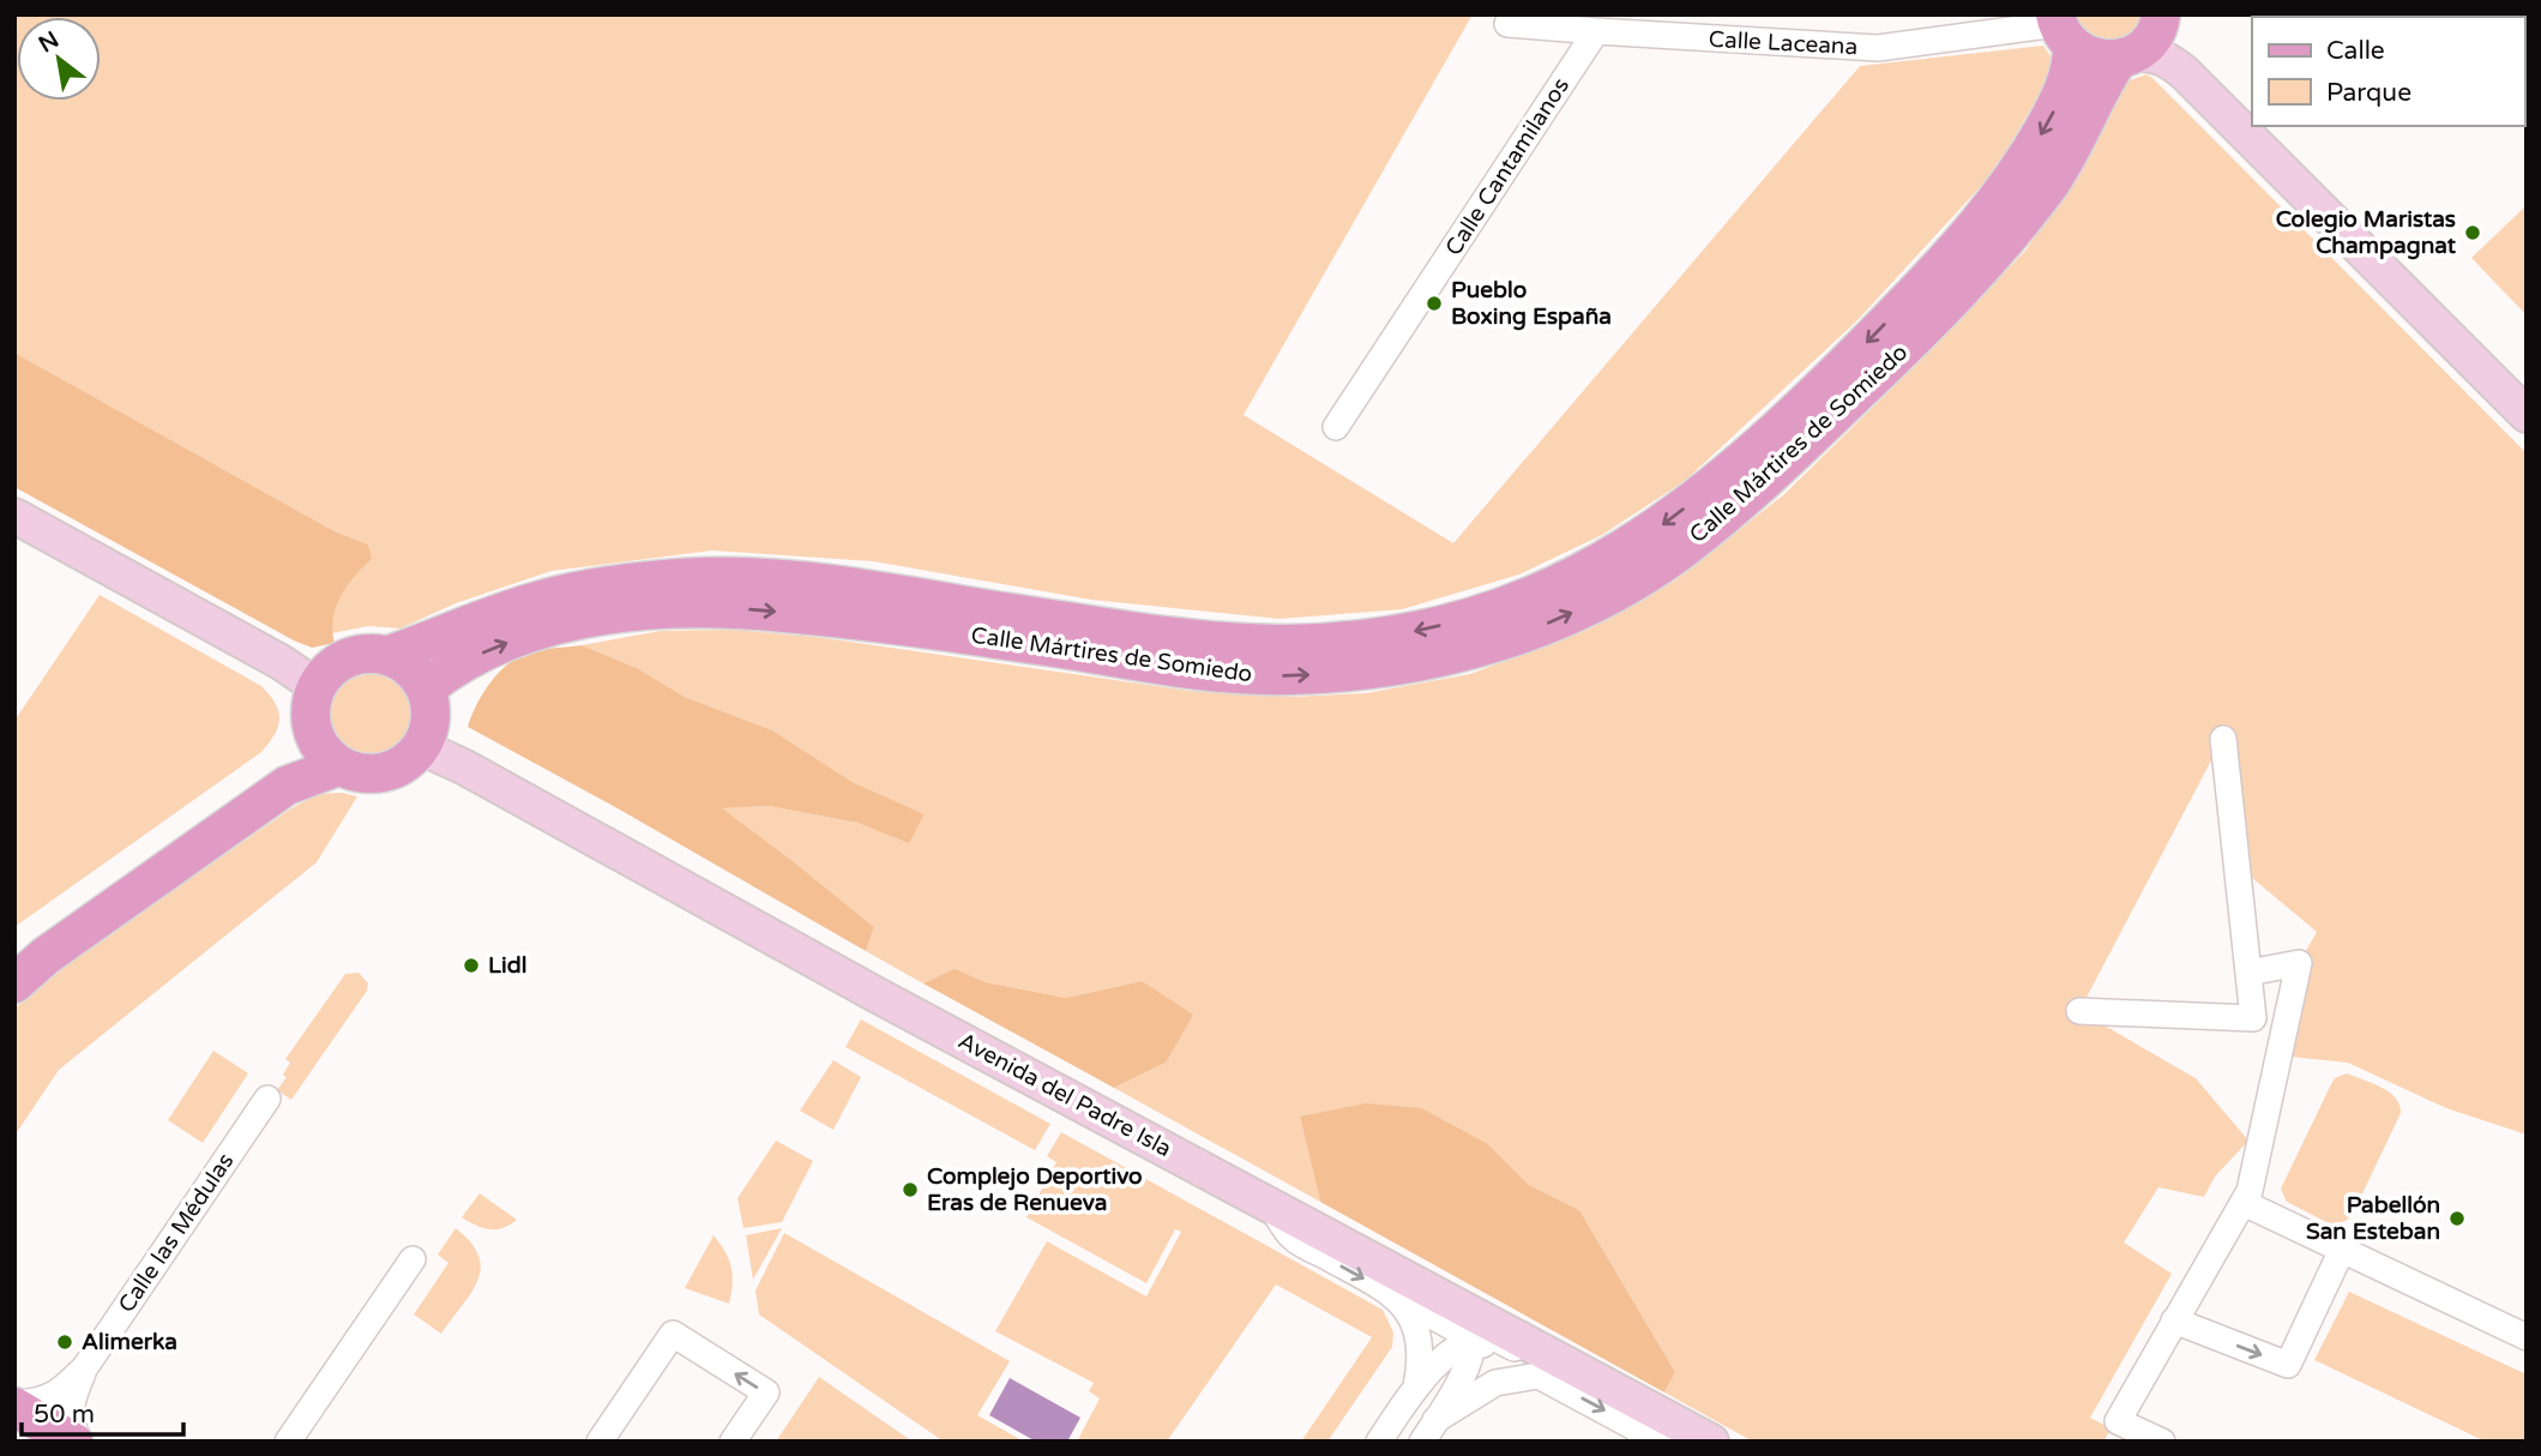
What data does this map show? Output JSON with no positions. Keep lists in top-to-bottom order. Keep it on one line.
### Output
{"streets":{"main road":["Calle Mártires de Somiedo","Avenida del Padre Isla"],"street":["Calle Laceana","Calle Cantamilanos","Calle las Médulas"]},"crossings":[["Calle Laceana","Calle Cantamilanos"],["Calle Laceana","Calle Mártires de Somiedo"],["Calle Mártires de Somiedo","Avenida del Padre Isla"]],"places":["Colegio Maristas Champagnat","Pueblo Boxing España","Lidl","Complejo Deportivo Eras de Renueva","Pabellón San Esteban","Alimerka"],"legend":["Calle","Parque"],"scale_bar":"50 m","north":"top left"}
